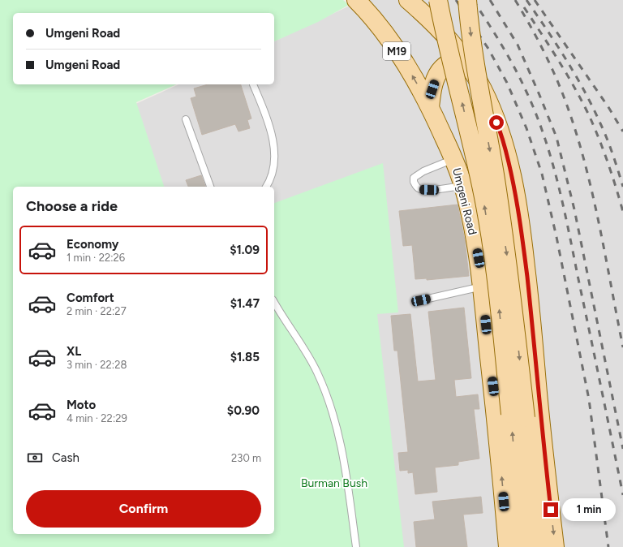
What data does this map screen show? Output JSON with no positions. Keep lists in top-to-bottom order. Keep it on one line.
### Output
{"streets":{"main road":["M19","Umgeni Road"]},"parks":["Burman Bush"],"page":{"banner":["Umgeni Road","Umgeni Road"],"heading":"Choose a ride","list":[{"name":"Economy","note":"1 min · 22:26","value":"$1.09"},{"name":"Comfort","note":"2 min · 22:27","value":"$1.47"},{"name":"XL","note":"3 min · 22:28","value":"$1.85"},{"name":"Moto","note":"4 min · 22:29","value":"$0.90"}],"pay":["Cash","230 m"],"buttons":"Confirm","bubble":"1 min"}}
